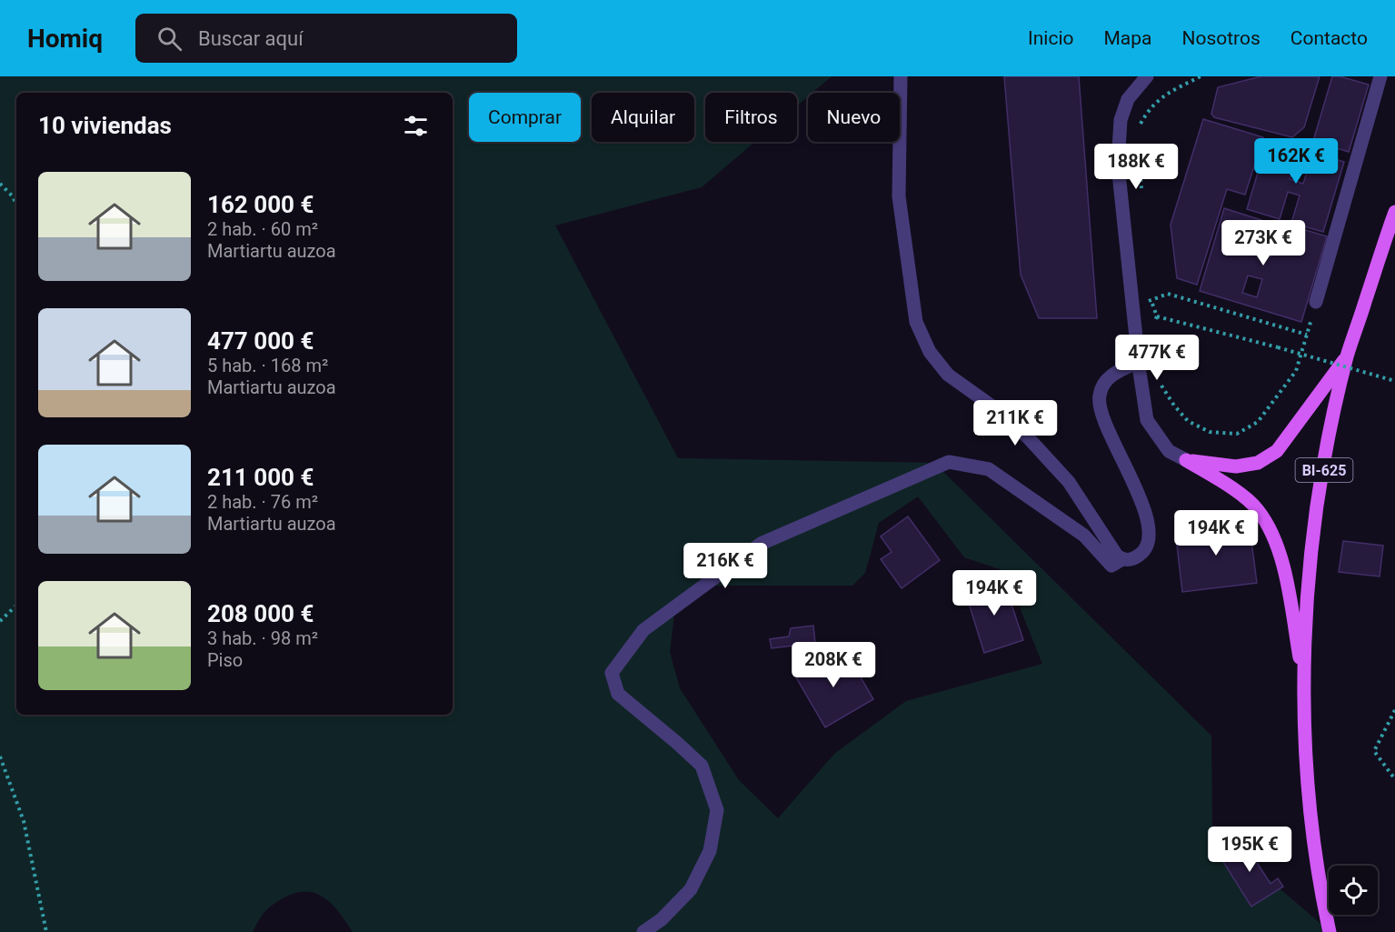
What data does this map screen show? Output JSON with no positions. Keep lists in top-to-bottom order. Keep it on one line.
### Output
{"streets":{"main road":["BI-625"]},"page":{"header":"Homiq","search":"Buscar aquí","nav":["Inicio","Mapa","Nosotros","Contacto"],"chip":["Comprar","Alquilar","Filtros","Nuevo"],"heading":"10 viviendas","price":["162K €","188K €","273K €","477K €","211K €","194K €","216K €","194K €","208K €","195K €"],"list":[{"name":"162 000 €","note":"2 hab. · 60 m² · Martiartu auzoa"},{"name":"477 000 €","note":"5 hab. · 168 m² · Martiartu auzoa"},{"name":"211 000 €","note":"2 hab. · 76 m² · Martiartu auzoa"},{"name":"208 000 €","note":"3 hab. · 98 m² · Piso"}]}}
